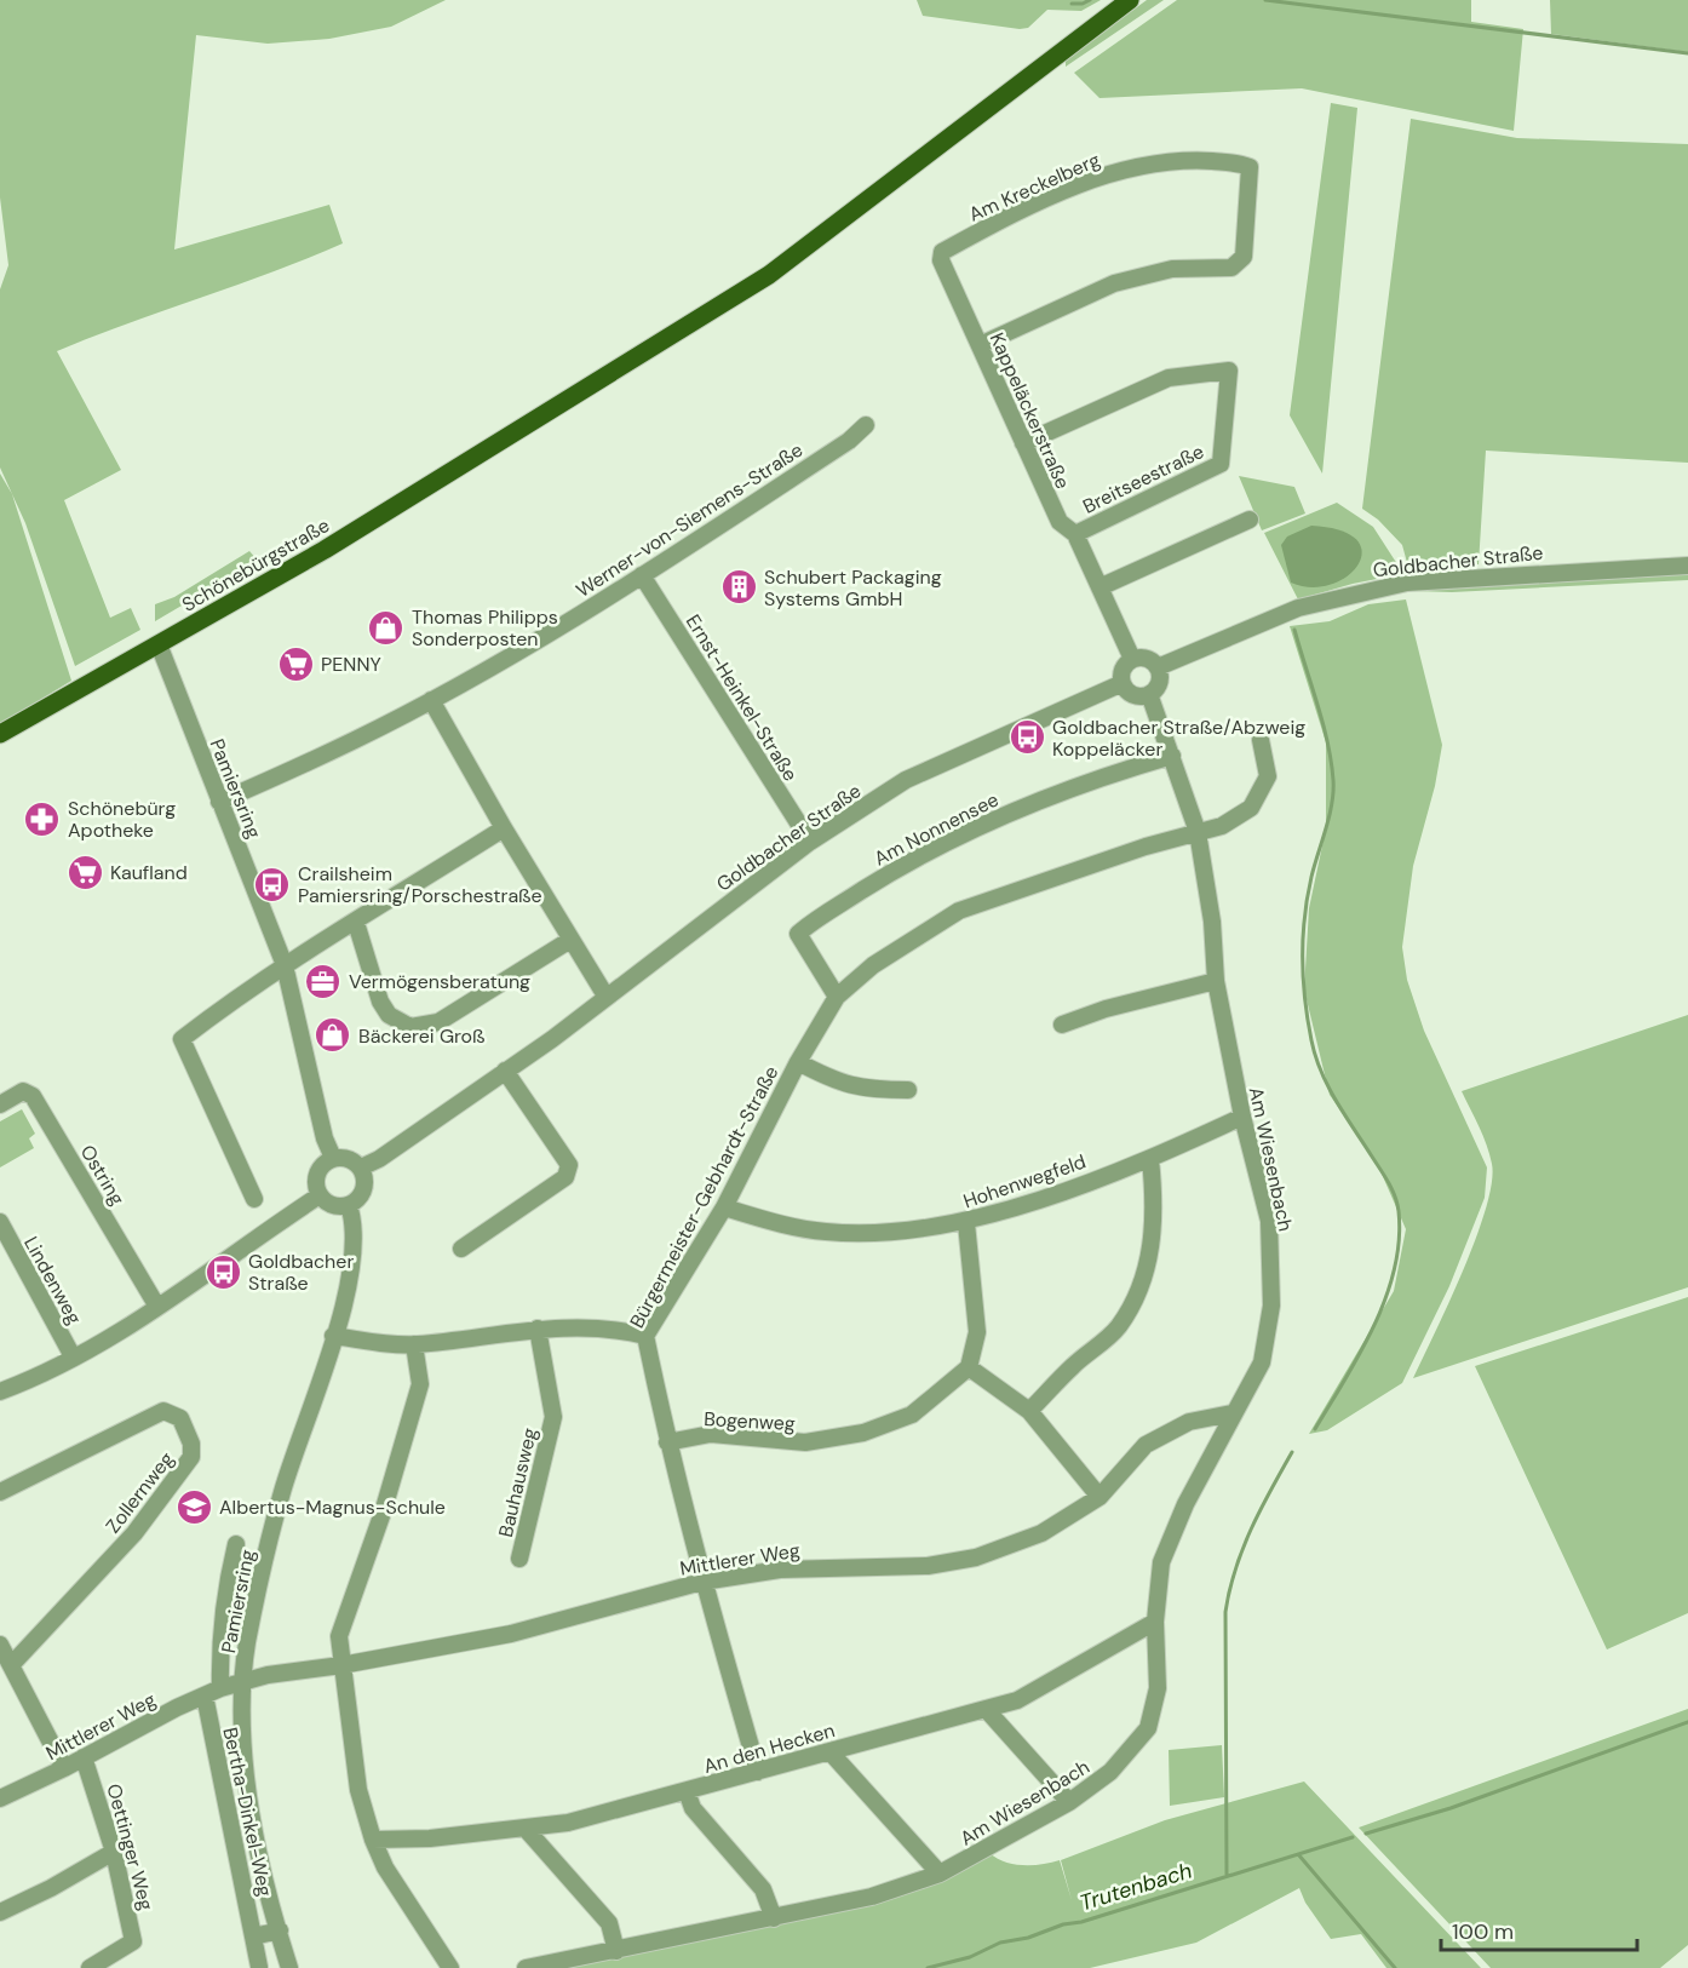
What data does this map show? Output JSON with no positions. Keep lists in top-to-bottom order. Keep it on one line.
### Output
{"streets":{"main road":["Schönebürgstraße"],"street":["Am Kreckelberg","Kappeläckerstraße","Breitseestraße","Werner-von-Siemens-Straße","Goldbacher Straße","Ernst-Heinkel-Straße","Pamiersring","Am Nonnensee","Am Wiesenbach","Ostring","Hohenwegfeld","Bürgermeister-Gebhardt-Straße","Lindenweg","Bogenweg","Bauhausweg","Zollernweg","Mittlerer Weg","An den Hecken","Bertha-Dinkel-Weg","Oettinger Weg"]},"crossings":[["Am Kreckelberg","Kappeläckerstraße"],["Kappeläckerstraße","Breitseestraße"],["Kappeläckerstraße","Goldbacher Straße"],["Kappeläckerstraße","Am Wiesenbach"],["Werner-von-Siemens-Straße","Ernst-Heinkel-Straße"],["Werner-von-Siemens-Straße","Pamiersring"],["Goldbacher Straße","Ernst-Heinkel-Straße"],["Goldbacher Straße","Pamiersring"],["Goldbacher Straße","Am Wiesenbach"],["Schönebürgstraße","Pamiersring"],["Pamiersring","Mittlerer Weg"],["Am Nonnensee","Am Wiesenbach"],["Am Nonnensee","Bürgermeister-Gebhardt-Straße"],["Am Wiesenbach","Hohenwegfeld"],["Am Wiesenbach","Bürgermeister-Gebhardt-Straße"],["Am Wiesenbach","Mittlerer Weg"],["Am Wiesenbach","An den Hecken"],["Hohenwegfeld","Bürgermeister-Gebhardt-Straße"],["Bürgermeister-Gebhardt-Straße","Bogenweg"],["Bürgermeister-Gebhardt-Straße","Mittlerer Weg"],["Bürgermeister-Gebhardt-Straße","An den Hecken"],["Mittlerer Weg","Bertha-Dinkel-Weg"],["Mittlerer Weg","Oettinger Weg"]],"water":["Trutenbach"],"places":{"building":["Schubert Packaging Systems GmbH"],"shop":["Thomas Philipps Sonderposten","Bäckerei Groß"],"supermarket":["PENNY","Kaufland"],"bus stop":["Goldbacher Straße/Abzweig Koppeläcker","Crailsheim Pamiersring/Porschestraße","Goldbacher Straße"],"pharmacy":["Schönebürg Apotheke"],"office":["Vermögensberatung"],"school or university":["Albertus-Magnus-Schule"]},"scale_bar":"100 m"}
